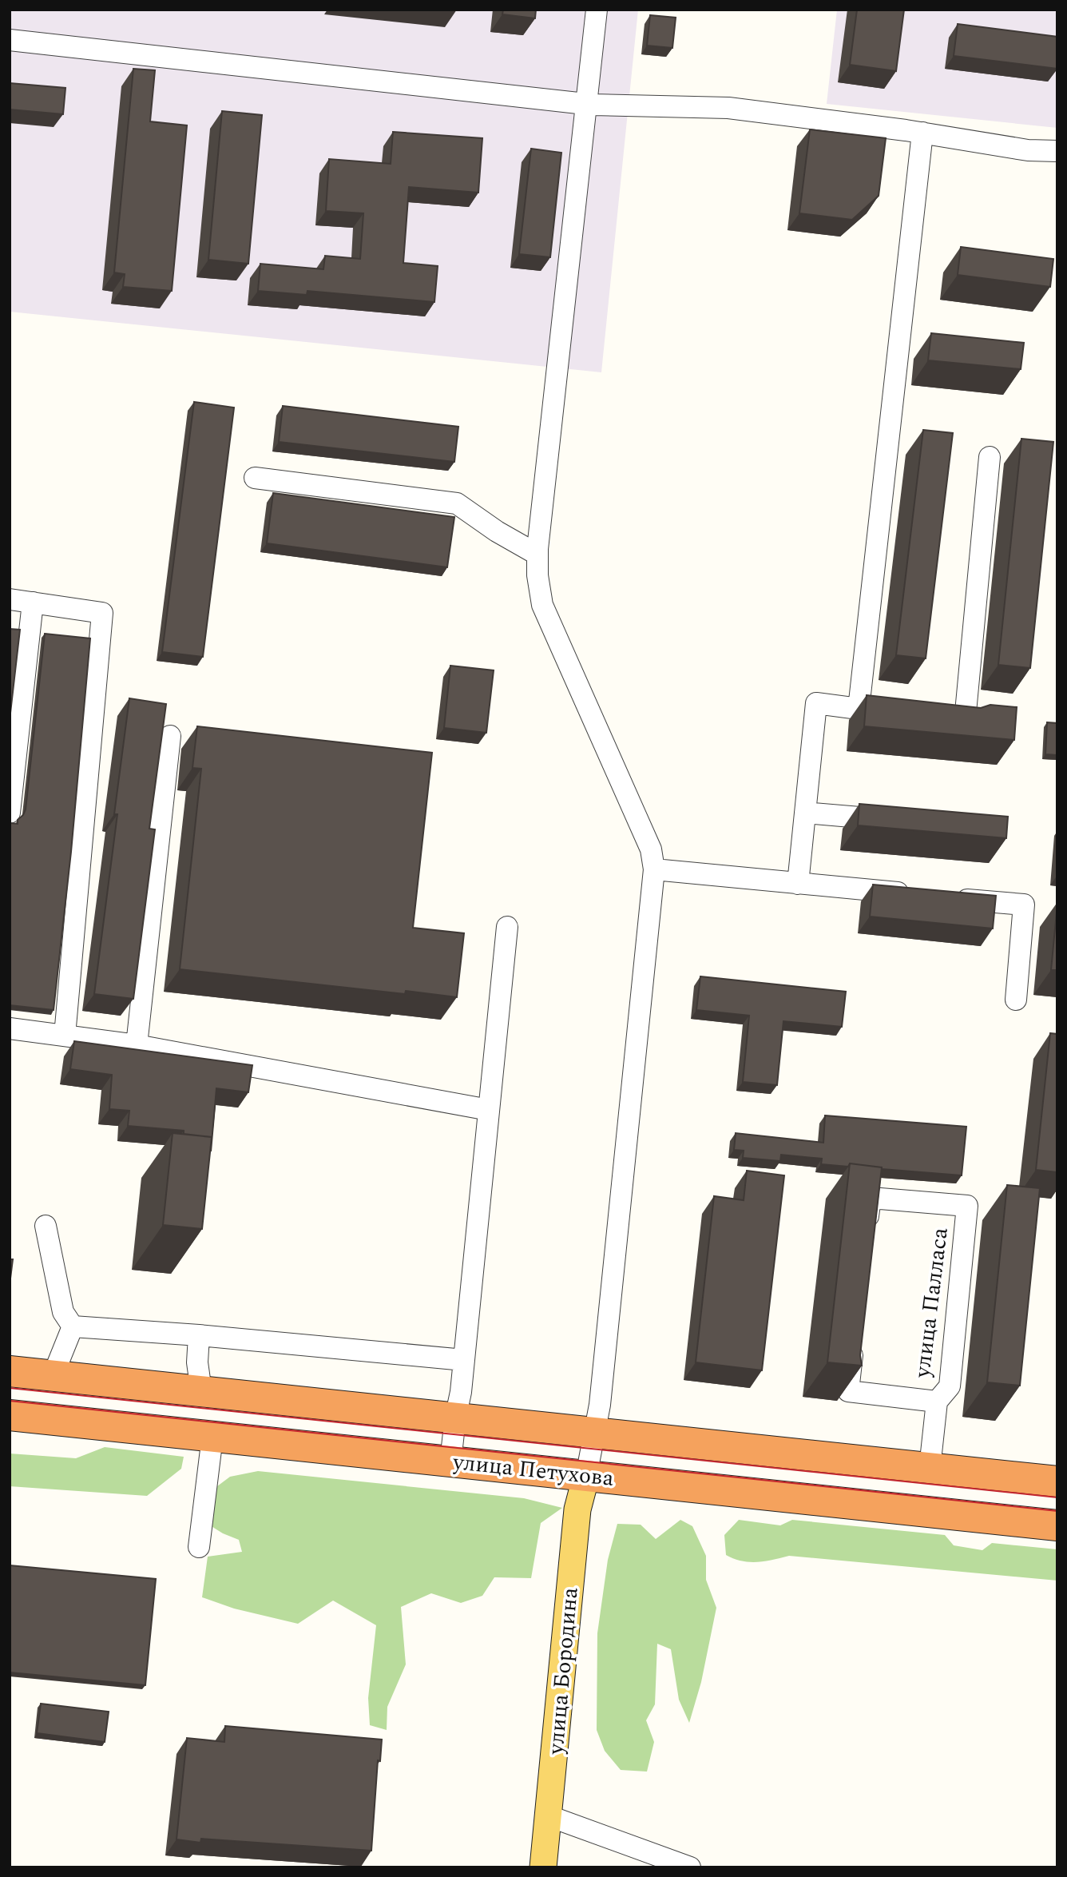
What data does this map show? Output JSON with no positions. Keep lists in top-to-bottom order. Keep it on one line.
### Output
{"streets":{"highway":["улица Петухова"],"main road":["улица Бородина"],"street":["улица Палласа"]},"crossings":[["улица Палласа","улица Петухова"],["улица Петухова","улица Бородина"]]}
